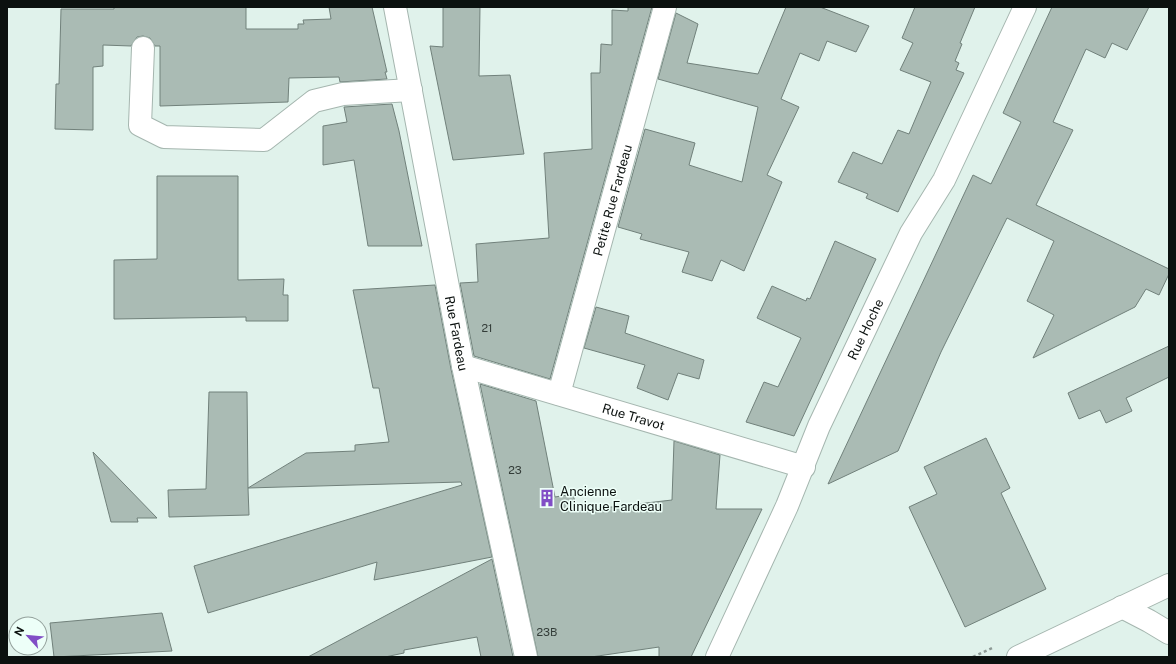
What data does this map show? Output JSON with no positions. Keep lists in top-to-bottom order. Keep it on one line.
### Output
{"streets":{"street":["Petite Rue Fardeau","Rue Hoche","Rue Fardeau","Rue Travot"]},"crossings":[["Petite Rue Fardeau","Rue Travot"],["Rue Hoche","Rue Travot"],["Rue Fardeau","Rue Travot"]],"places":{"building":["Ancienne Clinique Fardeau"]},"house_numbers":["21","23","23B"],"north":"top left"}
